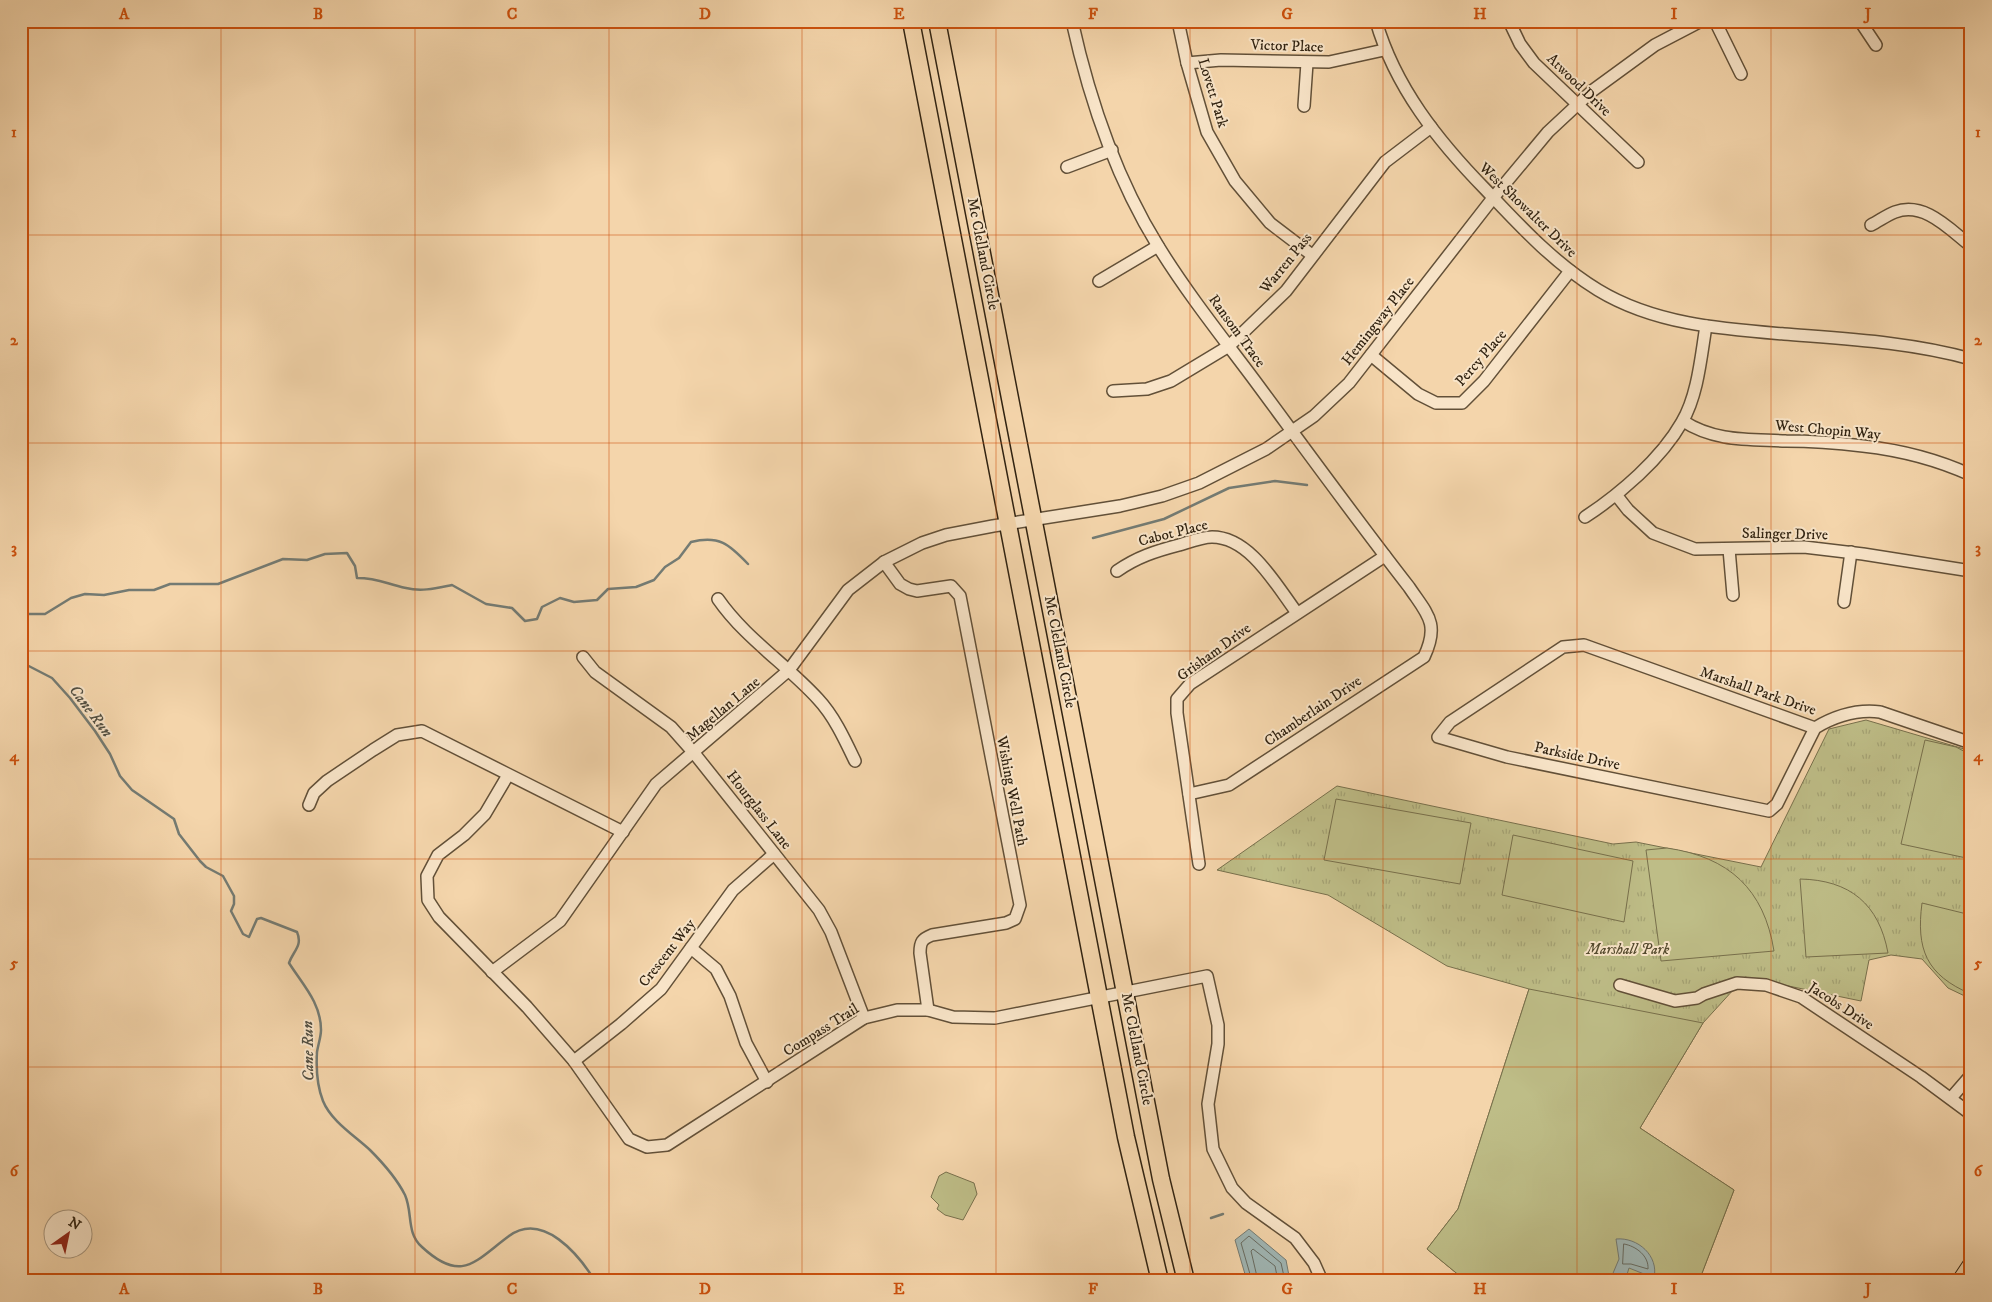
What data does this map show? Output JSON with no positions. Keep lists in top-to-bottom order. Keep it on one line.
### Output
{"streets":{"highway":["Mc Clelland Circle"],"street":["Victor Place","Atwood Drive","Lovett Park","West Showalter Drive","Warren Pass","Hemingway Place","Ransom Trace","Percy Place","West Chopin Way","Cabot Place","Salinger Drive","Grisham Drive","Marshall Park Drive","Magellan Lane","Chamberlain Drive","Parkside Drive","Wishing Well Path","Hourglass Lane","Crescent Way","Jacobs Drive","Compass Trail"]},"crossings":[["Victor Place","Lovett Park"],["Victor Place","West Showalter Drive"],["Atwood Drive","Hemingway Place"],["Lovett Park","Warren Pass"],["West Showalter Drive","Warren Pass"],["West Showalter Drive","Hemingway Place"],["West Showalter Drive","Percy Place"],["Mc Clelland Circle","Hemingway Place"],["Mc Clelland Circle","Magellan Lane"],["Mc Clelland Circle","Compass Trail"],["Warren Pass","Ransom Trace"],["Hemingway Place","Ransom Trace"],["Hemingway Place","Percy Place"],["Hemingway Place","Magellan Lane"],["Ransom Trace","Grisham Drive"],["Ransom Trace","Chamberlain Drive"],["Cabot Place","Grisham Drive"],["Grisham Drive","Chamberlain Drive"],["Marshall Park Drive","Parkside Drive"],["Magellan Lane","Wishing Well Path"],["Magellan Lane","Hourglass Lane"],["Wishing Well Path","Compass Trail"],["Hourglass Lane","Crescent Way"],["Hourglass Lane","Compass Trail"],["Crescent Way","Compass Trail"]],"water":["Cane Run"],"parks":["Marshall Park"],"north":"top right","grid":{"columns":["A","B","C","D","E","F","G","H","I","J"],"rows":["1","2","3","4","5","6"]}}
